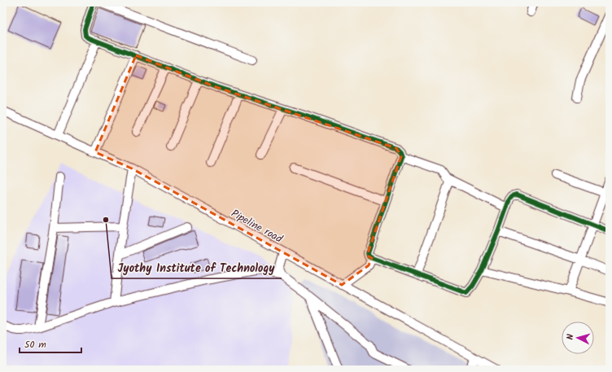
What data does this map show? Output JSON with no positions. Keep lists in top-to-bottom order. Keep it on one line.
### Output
{"streets":{"street":["Pipeline road"]},"places":["Jyothy Institute of Technology"],"scale_bar":"50 m","north":"left"}
